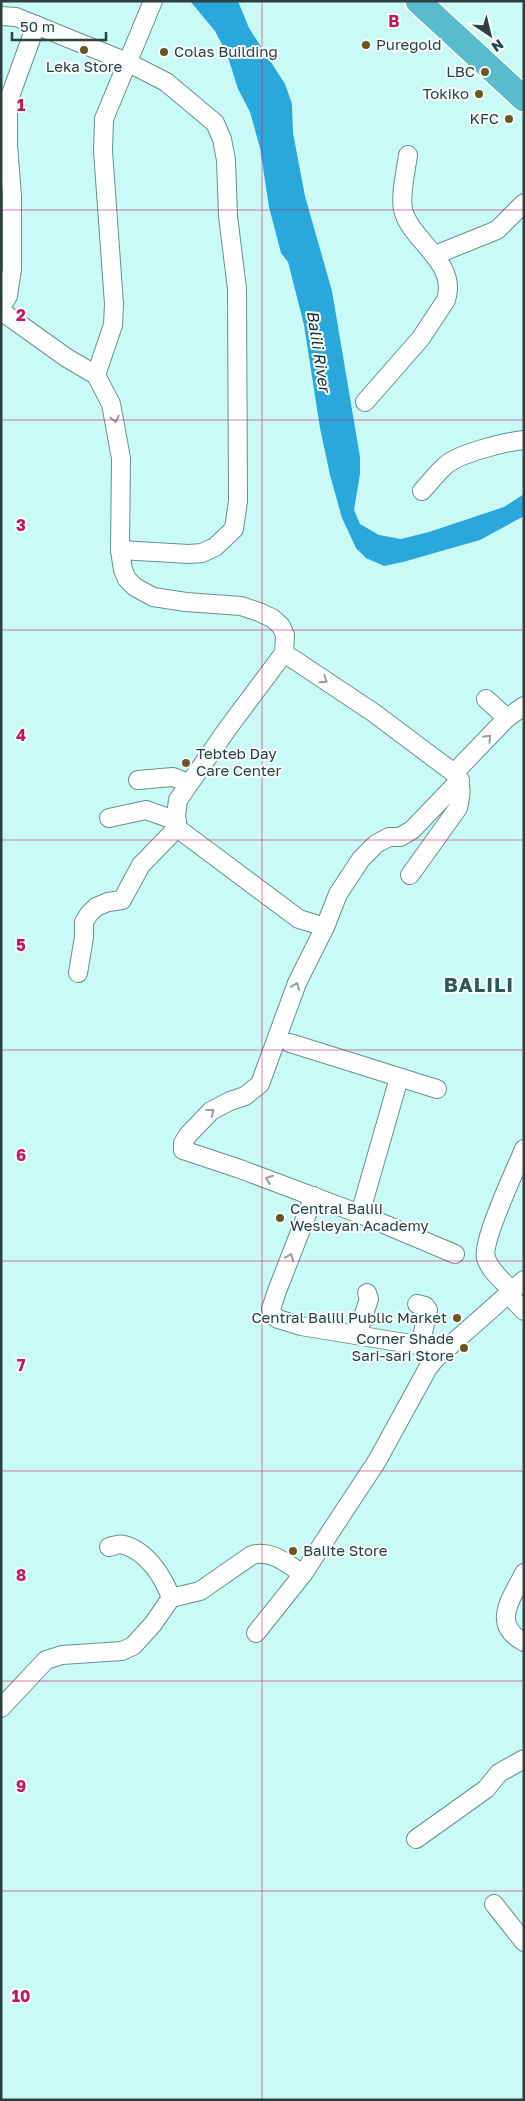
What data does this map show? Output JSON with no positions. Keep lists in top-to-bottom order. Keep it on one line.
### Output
{"districts":["BALILI"],"water":["Balili River"],"places":["Puregold","Leka Store","Colas Building","LBC","Tokiko","KFC","Tebteb Day Care Center","Central Balili Wesleyan Academy","Central Balili Public Market","Corner Shade Sari-sari Store","Balite Store"],"scale_bar":"50 m","north":"bottom right","grid":{"columns":["B"],"rows":["1","2","3","4","5","6","7","8","9","10"]}}
